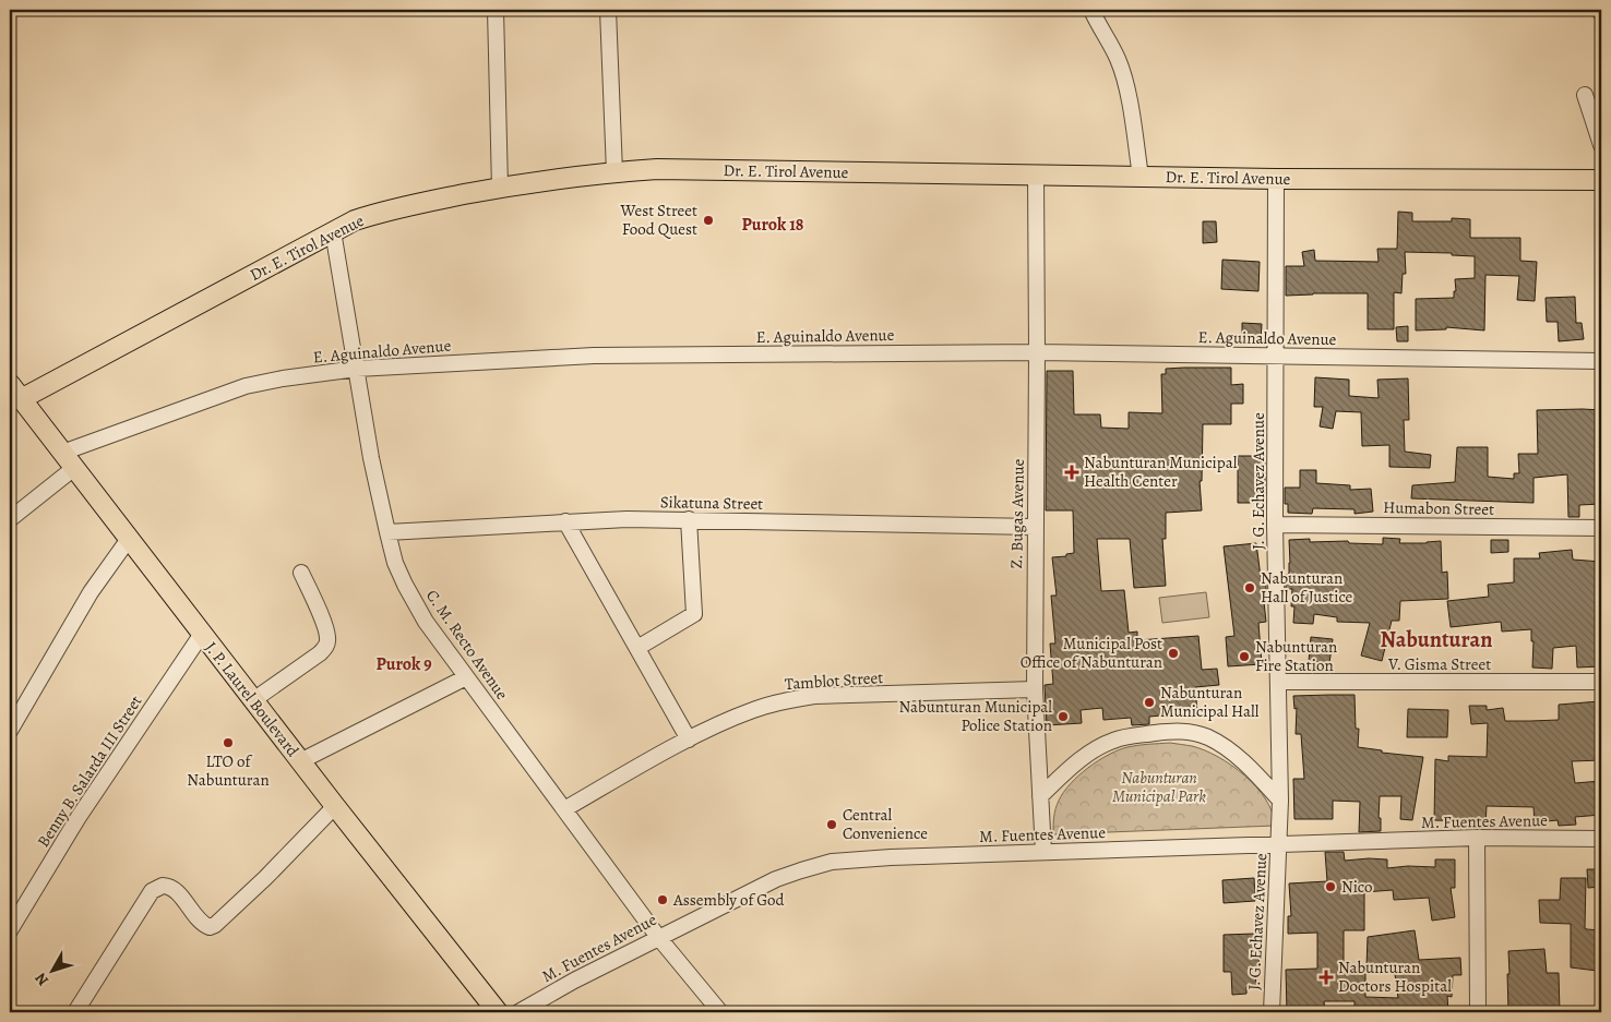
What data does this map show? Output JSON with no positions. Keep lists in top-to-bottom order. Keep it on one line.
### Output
{"streets":{"main road":["Dr. E. Tirol Avenue","J. P. Laurel Boulevard"],"street":["E. Aguinaldo Avenue","J. G. Echavez Avenue","Sikatuna Street","Humabon Street","Z. Bugas Avenue","C. M. Recto Avenue","V. Gisma Street","Tamblot Street","Benny B. Salarda III Street","M. Fuentes Avenue"]},"crossings":[["Dr. E. Tirol Avenue","J. G. Echavez Avenue"],["Dr. E. Tirol Avenue","Z. Bugas Avenue"],["Dr. E. Tirol Avenue","C. M. Recto Avenue"],["Dr. E. Tirol Avenue","J. P. Laurel Boulevard"],["E. Aguinaldo Avenue","J. G. Echavez Avenue"],["E. Aguinaldo Avenue","Z. Bugas Avenue"],["E. Aguinaldo Avenue","C. M. Recto Avenue"],["E. Aguinaldo Avenue","J. P. Laurel Boulevard"],["J. G. Echavez Avenue","Humabon Street"],["J. G. Echavez Avenue","V. Gisma Street"],["J. G. Echavez Avenue","M. Fuentes Avenue"],["Sikatuna Street","Z. Bugas Avenue"],["Sikatuna Street","C. M. Recto Avenue"],["Z. Bugas Avenue","Tamblot Street"],["Z. Bugas Avenue","M. Fuentes Avenue"],["C. M. Recto Avenue","Tamblot Street"],["C. M. Recto Avenue","M. Fuentes Avenue"],["J. P. Laurel Boulevard","Benny B. Salarda III Street"]],"districts":["Purok 18","Nabunturan","Purok 9"],"parks":["Nabunturan Municipal Park"],"places":{"other":["West Street Food Quest","Nabunturan Hall of Justice","Municipal Post Office of Nabunturan","Nabunturan Fire Station","Nabunturan Municipal Hall","Nabunturan Municipal Police Station","LTO of Nabunturan","Central Convenience","Nico","Assembly of God"],"health":["Nabunturan Municipal Health Center","Nabunturan Doctors Hospital"]},"north":"bottom left"}
